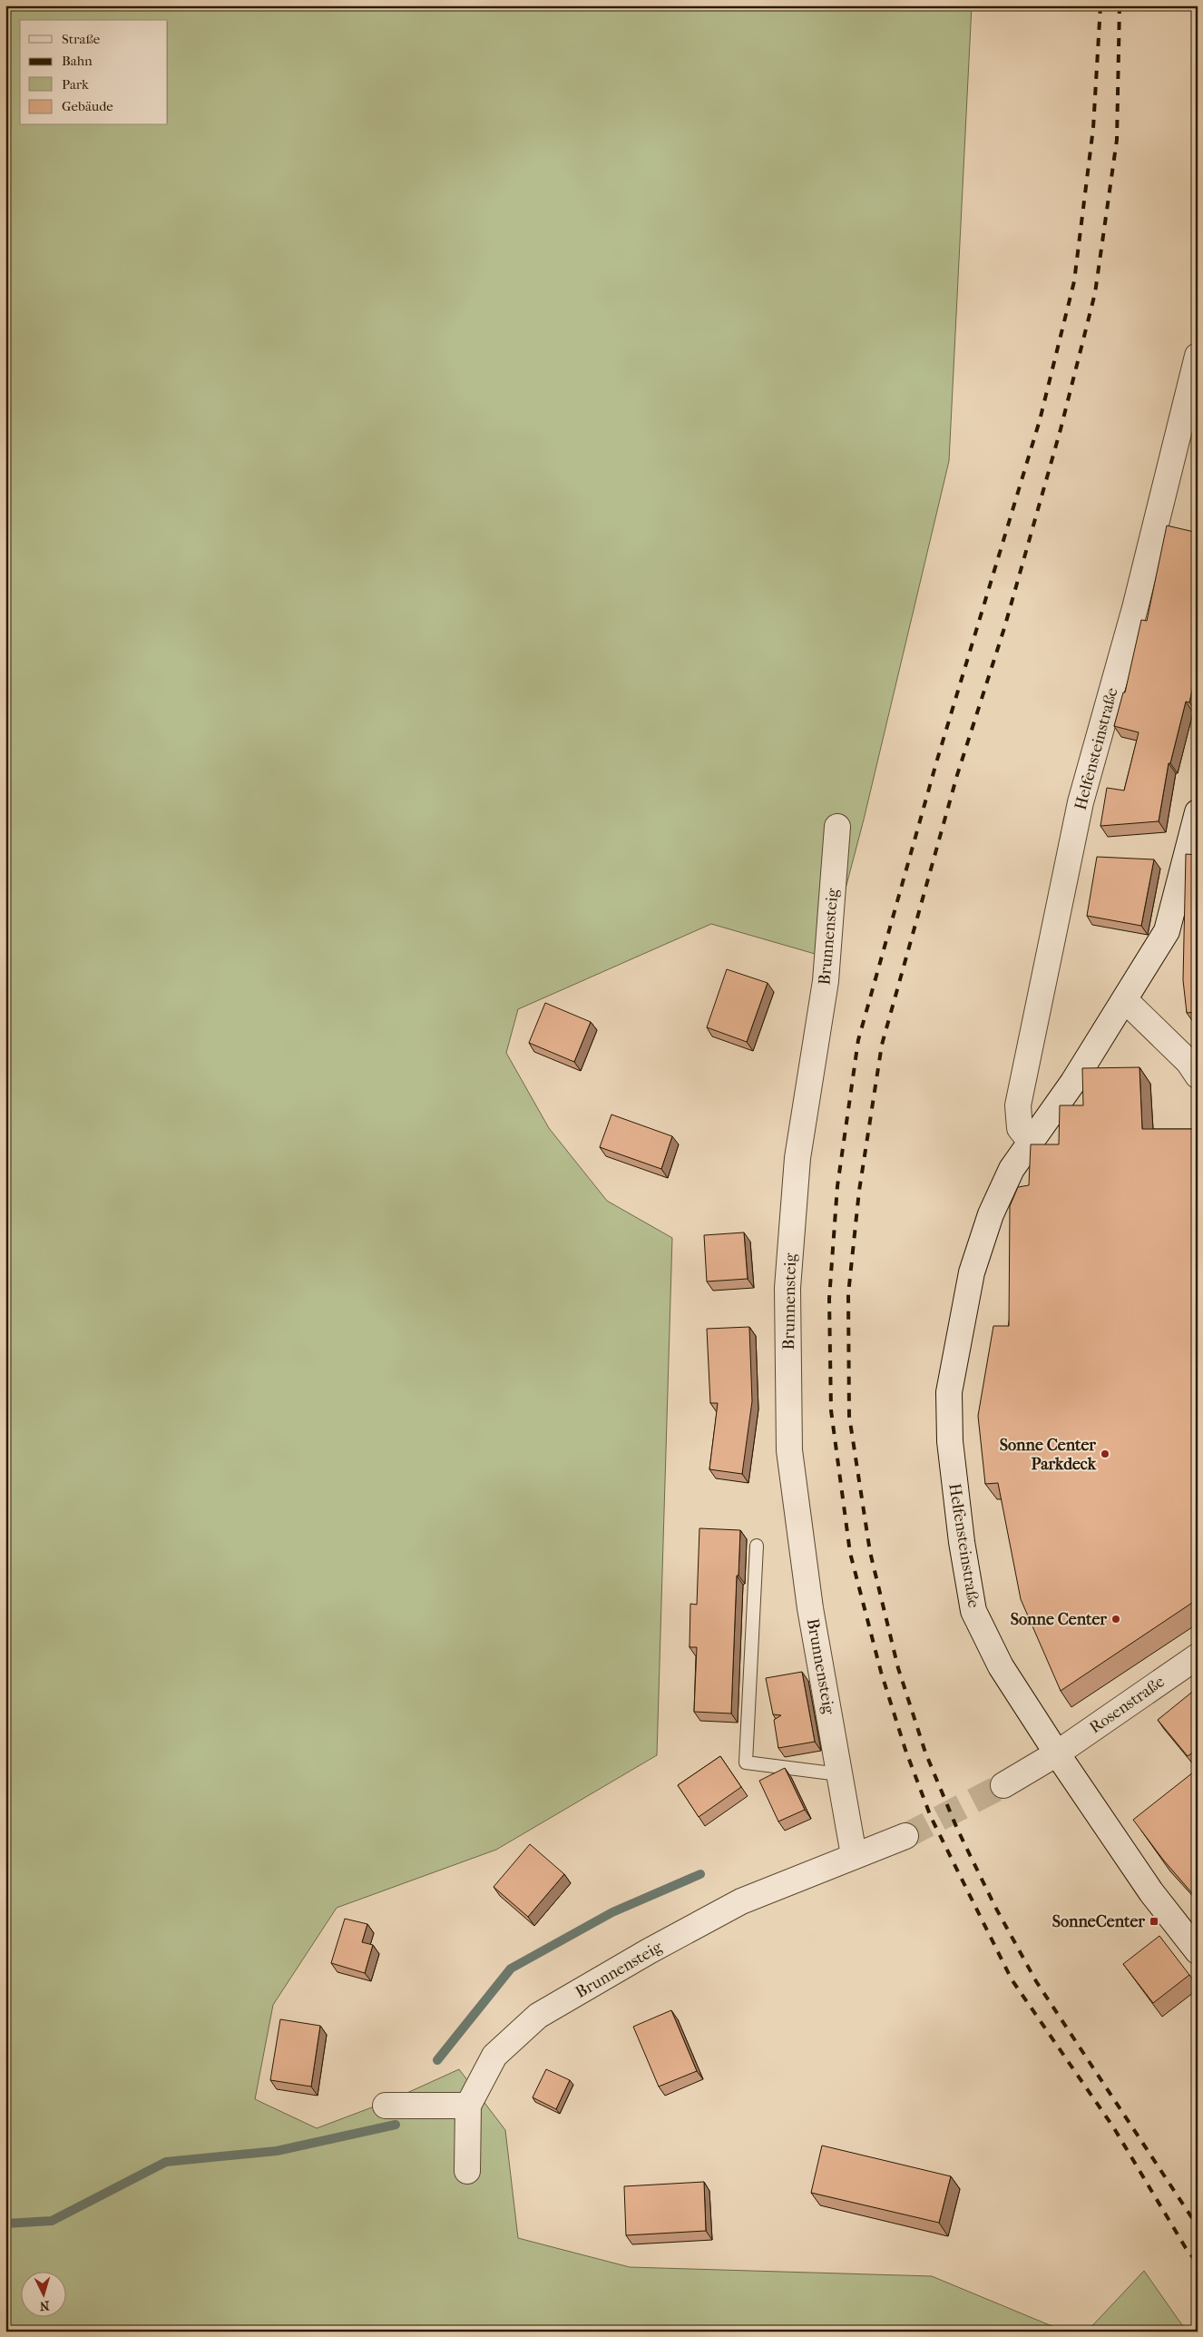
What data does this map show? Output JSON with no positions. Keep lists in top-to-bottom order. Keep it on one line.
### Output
{"streets":{"street":["Helfensteinstraße","Brunnensteig","Rosenstraße"]},"crossings":[["Helfensteinstraße","Rosenstraße"]],"places":{"other":["Sonne Center Parkdeck","Sonne Center"],"transit":["SonneCenter"]},"legend":["Straße","Bahn","Park","Gebäude"],"north":"bottom"}
